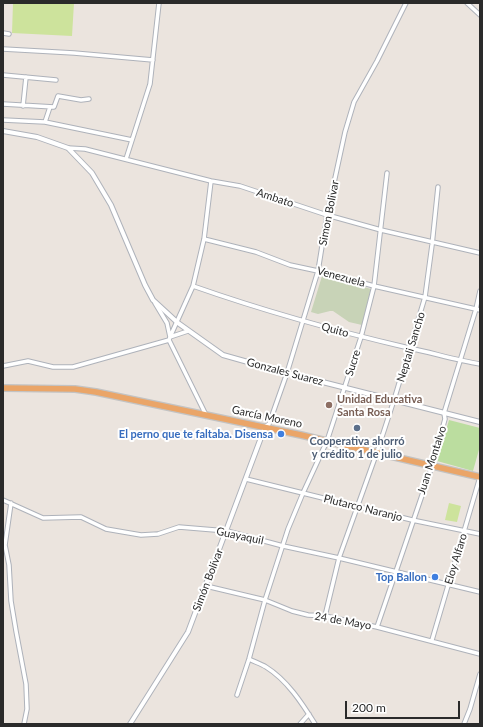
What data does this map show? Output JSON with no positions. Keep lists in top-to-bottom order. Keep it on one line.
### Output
{"streets":{"highway":["García Moreno"],"street":["Ambato","Simon Bolivar","Venezuela","Quito","Neptali Sancho","Sucre","Gonzales Suarez","Juan Montalvo","Plutarco Naranjo","Guayaquil","Eloy Alfaro","Simón Bolívar","24 de Mayo"]},"crossings":[["Ambato","Simon Bolivar"],["Ambato","Neptali Sancho"],["Ambato","Sucre"],["Simon Bolivar","Venezuela"],["Simon Bolivar","Quito"],["Simon Bolivar","Gonzales Suarez"],["Simon Bolivar","García Moreno"],["Simon Bolivar","Simón Bolívar"],["Venezuela","Neptali Sancho"],["Venezuela","Sucre"],["Venezuela","Juan Montalvo"],["Quito","Neptali Sancho"],["Quito","Sucre"],["Quito","Juan Montalvo"],["Neptali Sancho","Gonzales Suarez"],["Neptali Sancho","García Moreno"],["Neptali Sancho","Plutarco Naranjo"],["Neptali Sancho","Guayaquil"],["Neptali Sancho","24 de Mayo"],["Sucre","Gonzales Suarez"],["Sucre","García Moreno"],["Sucre","Plutarco Naranjo"],["Sucre","Guayaquil"],["Sucre","24 de Mayo"],["Gonzales Suarez","Juan Montalvo"],["García Moreno","Juan Montalvo"],["García Moreno","Eloy Alfaro"],["García Moreno","Simón Bolívar"],["Juan Montalvo","Plutarco Naranjo"],["Juan Montalvo","Guayaquil"],["Juan Montalvo","24 de Mayo"],["Plutarco Naranjo","Eloy Alfaro"],["Plutarco Naranjo","Simón Bolívar"],["Guayaquil","Eloy Alfaro"],["Guayaquil","Simón Bolívar"],["Eloy Alfaro","24 de Mayo"],["Simón Bolívar","24 de Mayo"]],"places":["Unidad Educativa Santa Rosa","Cooperativa ahorró y crédito 1 de julio","El perno que te faltaba. Disensa","Top Ballon"],"scale_bar":"200 m"}
